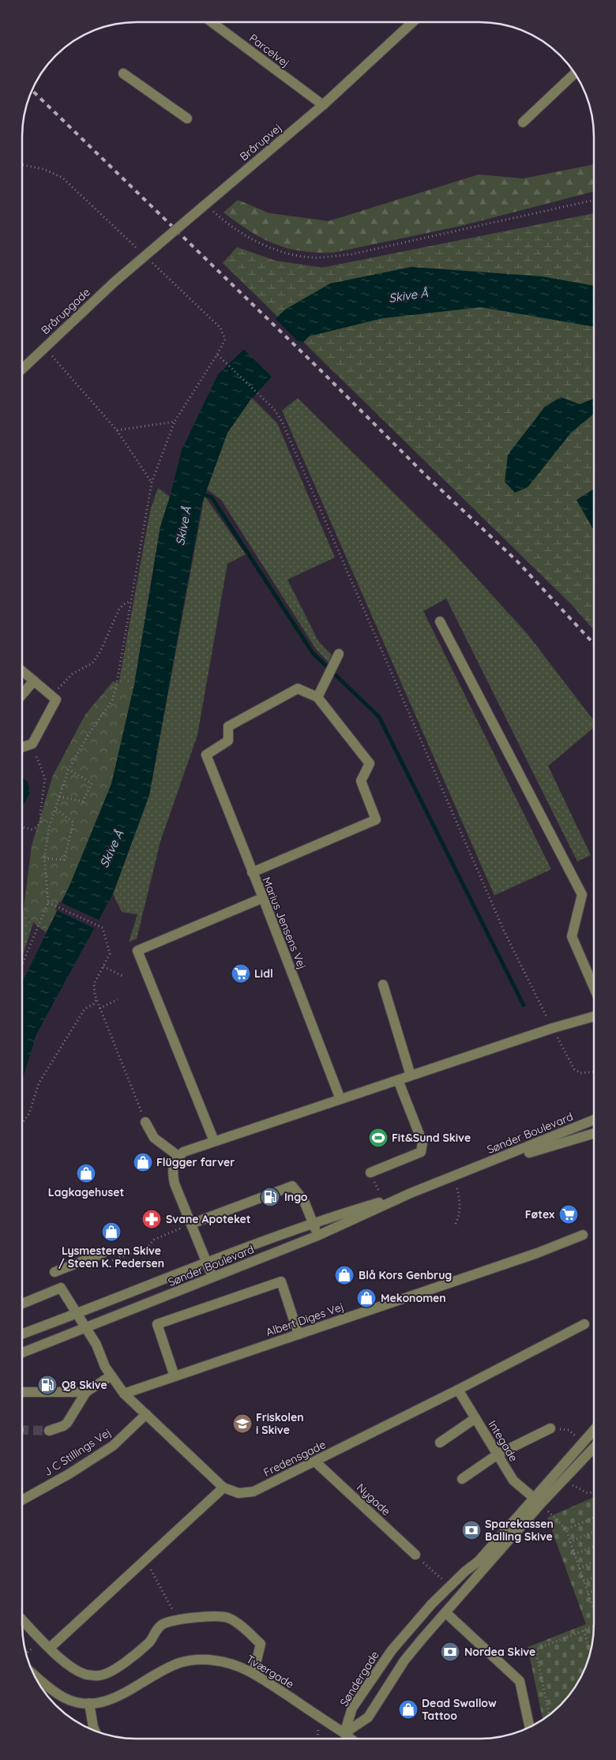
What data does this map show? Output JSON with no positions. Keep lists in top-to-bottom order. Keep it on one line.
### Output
{"streets":{"street":["Parcelvej","Brårupvej","Brårupgade","Marius Jensens Vej","Sønder Boulevard","Albert Diges Vej","Integade","J C Stillings Vej","Fredensgade","Nygade","Tværgade","Søndergade"]},"crossings":[["Parcelvej","Brårupvej"],["Brårupvej","Brårupgade"],["Integade","Fredensgade"],["Integade","Søndergade"],["Fredensgade","Nygade"],["Tværgade","Søndergade"]],"water":["Skive Å"],"places":{"supermarket":["Lidl","Føtex"],"sports":["Fit&Sund Skive"],"shop":["Flügger farver","Lagkagehuset","Lysmesteren Skive / Steen K. Pedersen","Blå Kors Genbrug","Mekonomen","Dead Swallow Tattoo"],"fuel station":["Ingo","Q8 Skive"],"pharmacy":["Svane Apoteket"],"school or university":["Friskolen i Skive"],"bank":["Sparekassen Balling Skive","Nordea Skive"]}}
